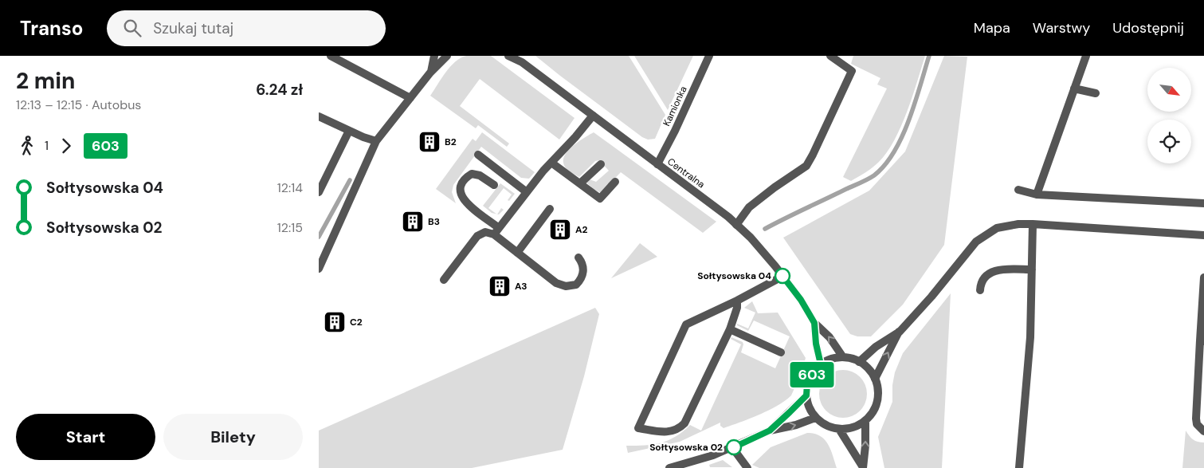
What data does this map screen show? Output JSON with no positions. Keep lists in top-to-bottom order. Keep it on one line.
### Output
{"streets":{"street":["Kamionka","Centralna"]},"crossings":[["Kamionka","Centralna"]],"places":{"building":["B2","B3","A2","A3","C2"],"other":["Sołtysowska 04","Sołtysowska 02"]},"lines":["bus line 603"],"north":"bottom right","page":{"header":"Transo","search":"Szukaj tutaj","nav":["Mapa","Warstwy","Udostępnij"],"heading":["2 min","12:13 – 12:15 · Autobus","6.24 zł"],"on_map":"603","legs":["1","603"],"list":[{"name":"Sołtysowska 04","value":"12:14"},{"name":"Sołtysowska 02","value":"12:15"}],"buttons":["Start","Bilety"]}}
